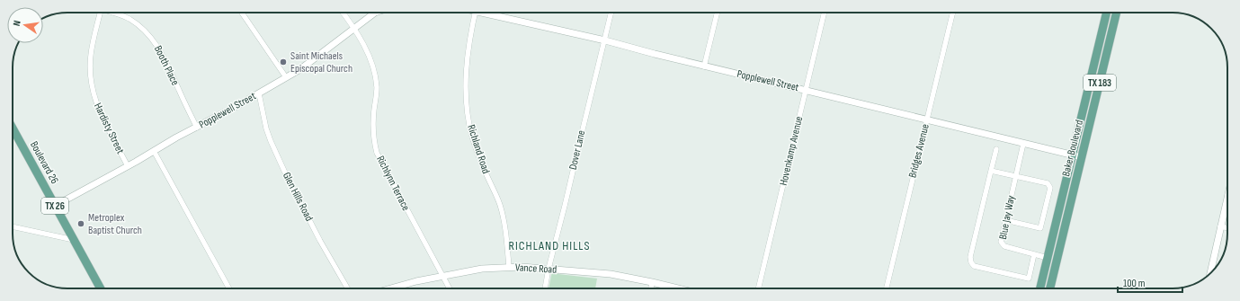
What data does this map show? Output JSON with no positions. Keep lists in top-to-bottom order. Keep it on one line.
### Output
{"streets":{"main road":["TX 183","Baker Boulevard","Boulevard 26","TX 26"],"street":["Booth Place","Popplewell Street","Hardisty Street","Richland Road","Dover Lane","Hovenkamp Avenue","Bridges Avenue","Richlynn Terrace","Glen Hills Road","Blue Jay Way","Vance Road"]},"crossings":[["Booth Place","Popplewell Street"],["Popplewell Street","Hardisty Street"],["Popplewell Street","Baker Boulevard"],["Popplewell Street","Dover Lane"],["Popplewell Street","Hovenkamp Avenue"],["Popplewell Street","Bridges Avenue"],["Popplewell Street","Boulevard 26"],["Popplewell Street","Richlynn Terrace"],["Popplewell Street","Glen Hills Road"],["Popplewell Street","Blue Jay Way"],["Baker Boulevard","Blue Jay Way"],["Richland Road","Vance Road"],["Dover Lane","Vance Road"],["Richlynn Terrace","Vance Road"]],"districts":["RICHLAND HILLS"],"places":["Saint Michaels Episcopal Church","Metroplex Baptist Church"],"scale_bar":"100 m","north":"left"}
